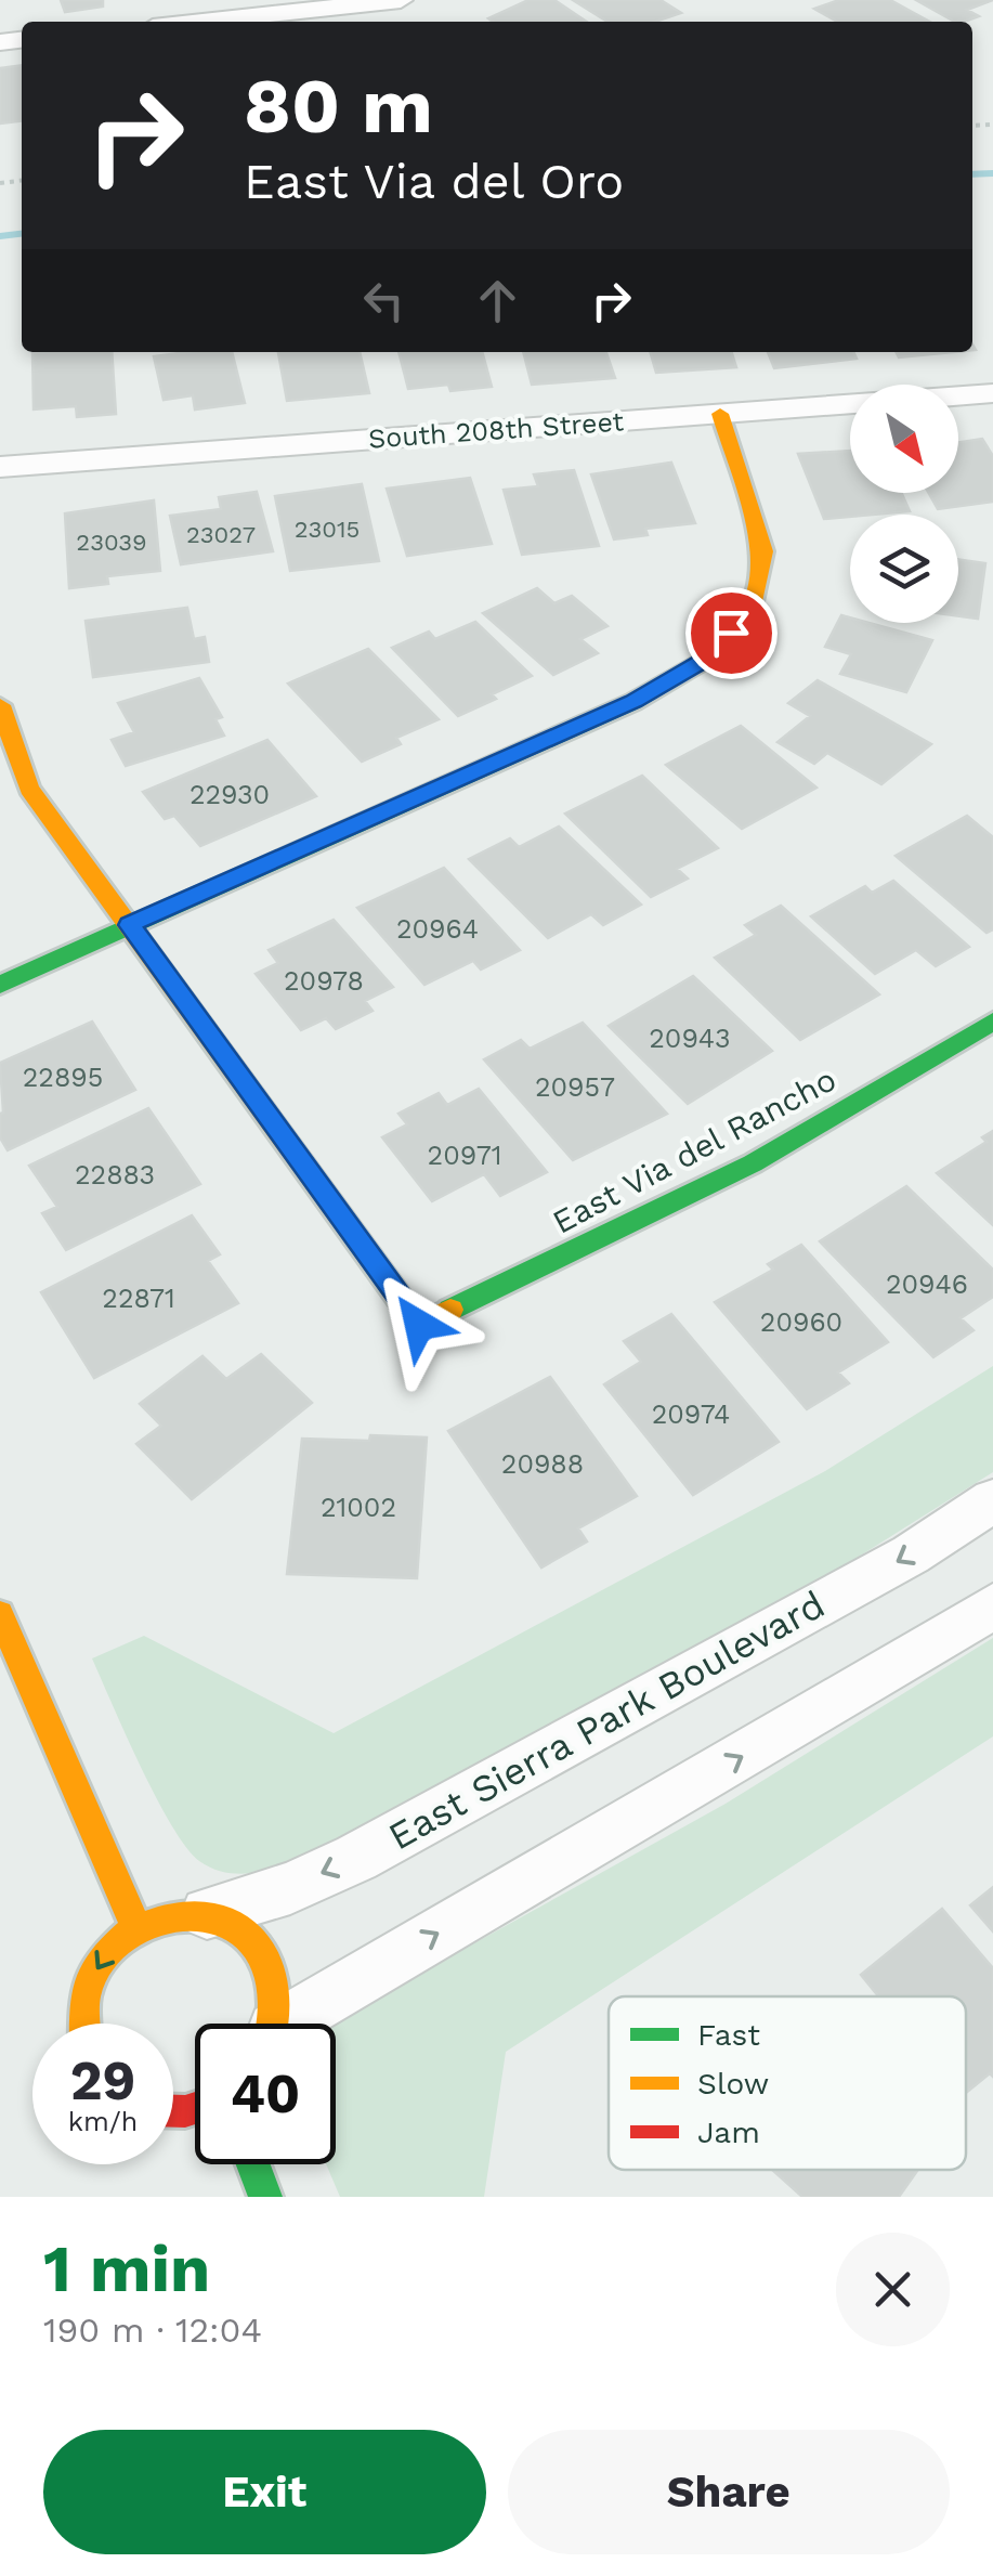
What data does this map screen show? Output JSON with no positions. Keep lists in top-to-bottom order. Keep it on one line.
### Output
{"streets":{"street":["South 208th Street","East Via del Rancho","East Sierra Park Boulevard"]},"house_numbers":["23015","23027","23039","22930","20964","20978","20943","22895","20957","20971","22883","20946","22871","20960","20974","20988","21002"],"legend":["Fast","Slow","Jam"],"north":"bottom right","page":{"turn":["80 m","East Via del Oro"],"speed":"29 km/h","limit":"40","heading":["1 min","190 m · 12:04"],"buttons":["Exit","Share"]}}
